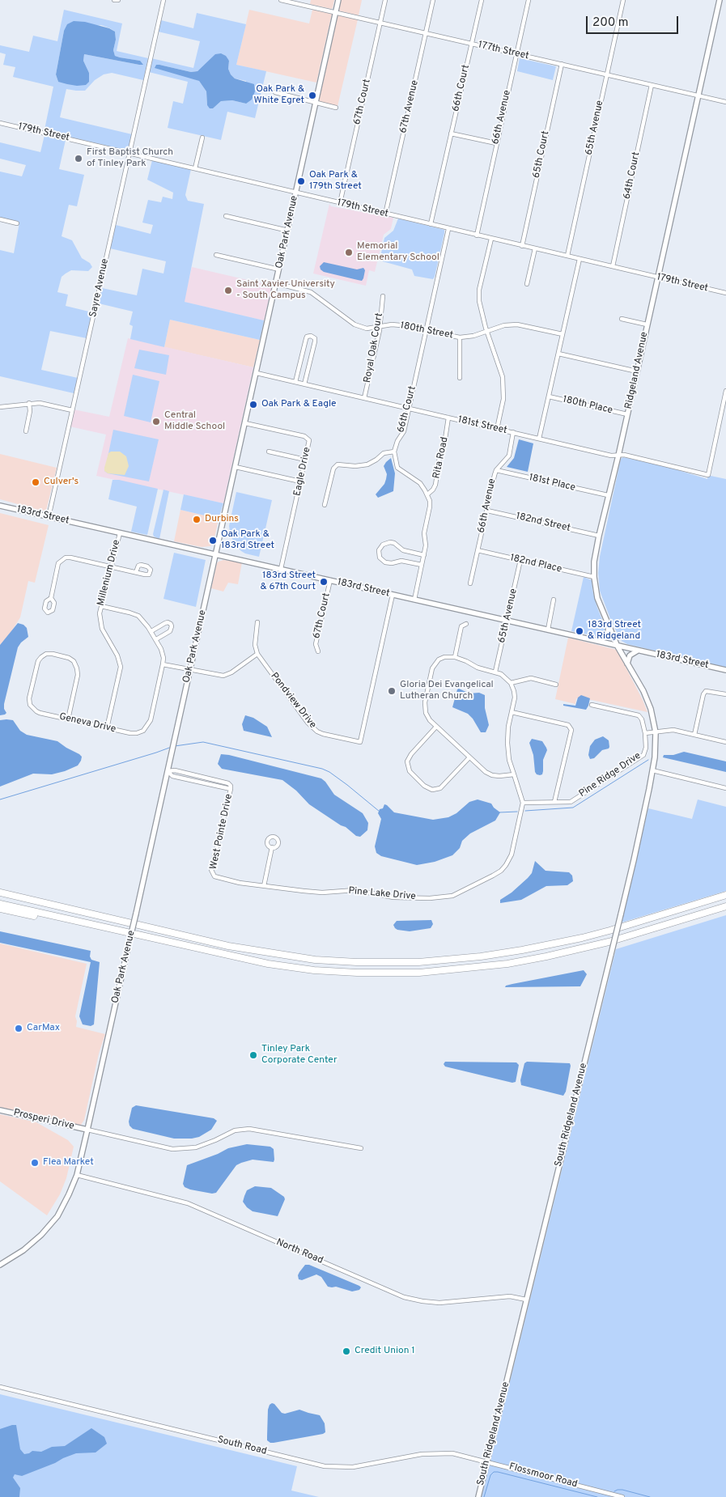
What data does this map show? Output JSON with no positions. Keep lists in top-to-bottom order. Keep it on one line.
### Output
{"streets":{"street":["177th Street","66th Court","67th Court","67th Avenue","66th Avenue","65th Avenue","179th Street","65th Court","64th Court","Oak Park Avenue","Sayre Avenue","180th Street","Royal Oak Court","Ridgeland Avenue","180th Place","181st Street","Rita Road","Eagle Drive","181st Place","183rd Street","182nd Street","182nd Place","Millenium Drive","Pondview Drive","Geneva Drive","Pine Ridge Drive","West Pointe Drive","Pine Lake Drive","South Ridgeland Avenue","Prosperi Drive","North Road","South Road","Flossmoor Road"]},"crossings":[["177th Street","66th Court"],["177th Street","67th Court"],["177th Street","67th Avenue"],["177th Street","66th Avenue"],["177th Street","65th Avenue"],["177th Street","65th Court"],["177th Street","64th Court"],["177th Street","Oak Park Avenue"],["177th Street","Ridgeland Avenue"],["66th Court","179th Street"],["66th Court","180th Street"],["66th Court","181st Street"],["67th Court","179th Street"],["67th Court","183rd Street"],["67th Avenue","179th Street"],["66th Avenue","179th Street"],["66th Avenue","181st Street"],["66th Avenue","181st Place"],["66th Avenue","182nd Street"],["66th Avenue","182nd Place"],["65th Avenue","179th Street"],["65th Avenue","183rd Street"],["65th Avenue","182nd Place"],["179th Street","65th Court"],["179th Street","64th Court"],["179th Street","Oak Park Avenue"],["179th Street","Sayre Avenue"],["179th Street","Ridgeland Avenue"],["Oak Park Avenue","180th Street"],["Oak Park Avenue","181st Street"],["Oak Park Avenue","Eagle Drive"],["Oak Park Avenue","183rd Street"],["Oak Park Avenue","West Pointe Drive"],["Oak Park Avenue","Prosperi Drive"],["Oak Park Avenue","North Road"],["Sayre Avenue","183rd Street"],["180th Street","Royal Oak Court"],["Royal Oak Court","181st Street"],["Ridgeland Avenue","180th Place"],["Ridgeland Avenue","181st Street"],["Ridgeland Avenue","181st Place"],["Ridgeland Avenue","183rd Street"],["Ridgeland Avenue","182nd Street"],["Ridgeland Avenue","182nd Place"],["Ridgeland Avenue","South Ridgeland Avenue"],["181st Street","Rita Road"],["Eagle Drive","183rd Street"],["183rd Street","Millenium Drive"],["183rd Street","Pondview Drive"],["Millenium Drive","Geneva Drive"],["Pine Ridge Drive","Pine Lake Drive"],["West Pointe Drive","Pine Lake Drive"],["South Ridgeland Avenue","North Road"],["South Ridgeland Avenue","South Road"],["South Ridgeland Avenue","Flossmoor Road"],["South Road","Flossmoor Road"]],"places":["Oak Park & White Egret","First Baptist Church of Tinley Park","Oak Park & 179th Street","Memorial Elementary School","Saint Xavier University - South Campus","Oak Park & Eagle","Central Middle School","Culver's","Durbins","Oak Park & 183rd Street","183rd Street & 67th Court","183rd Street & Ridgeland","Gloria Dei Evangelical Lutheran Church","CarMax","Tinley Park Corporate Center","Flea Market","Credit Union 1"],"scale_bar":"200 m"}
